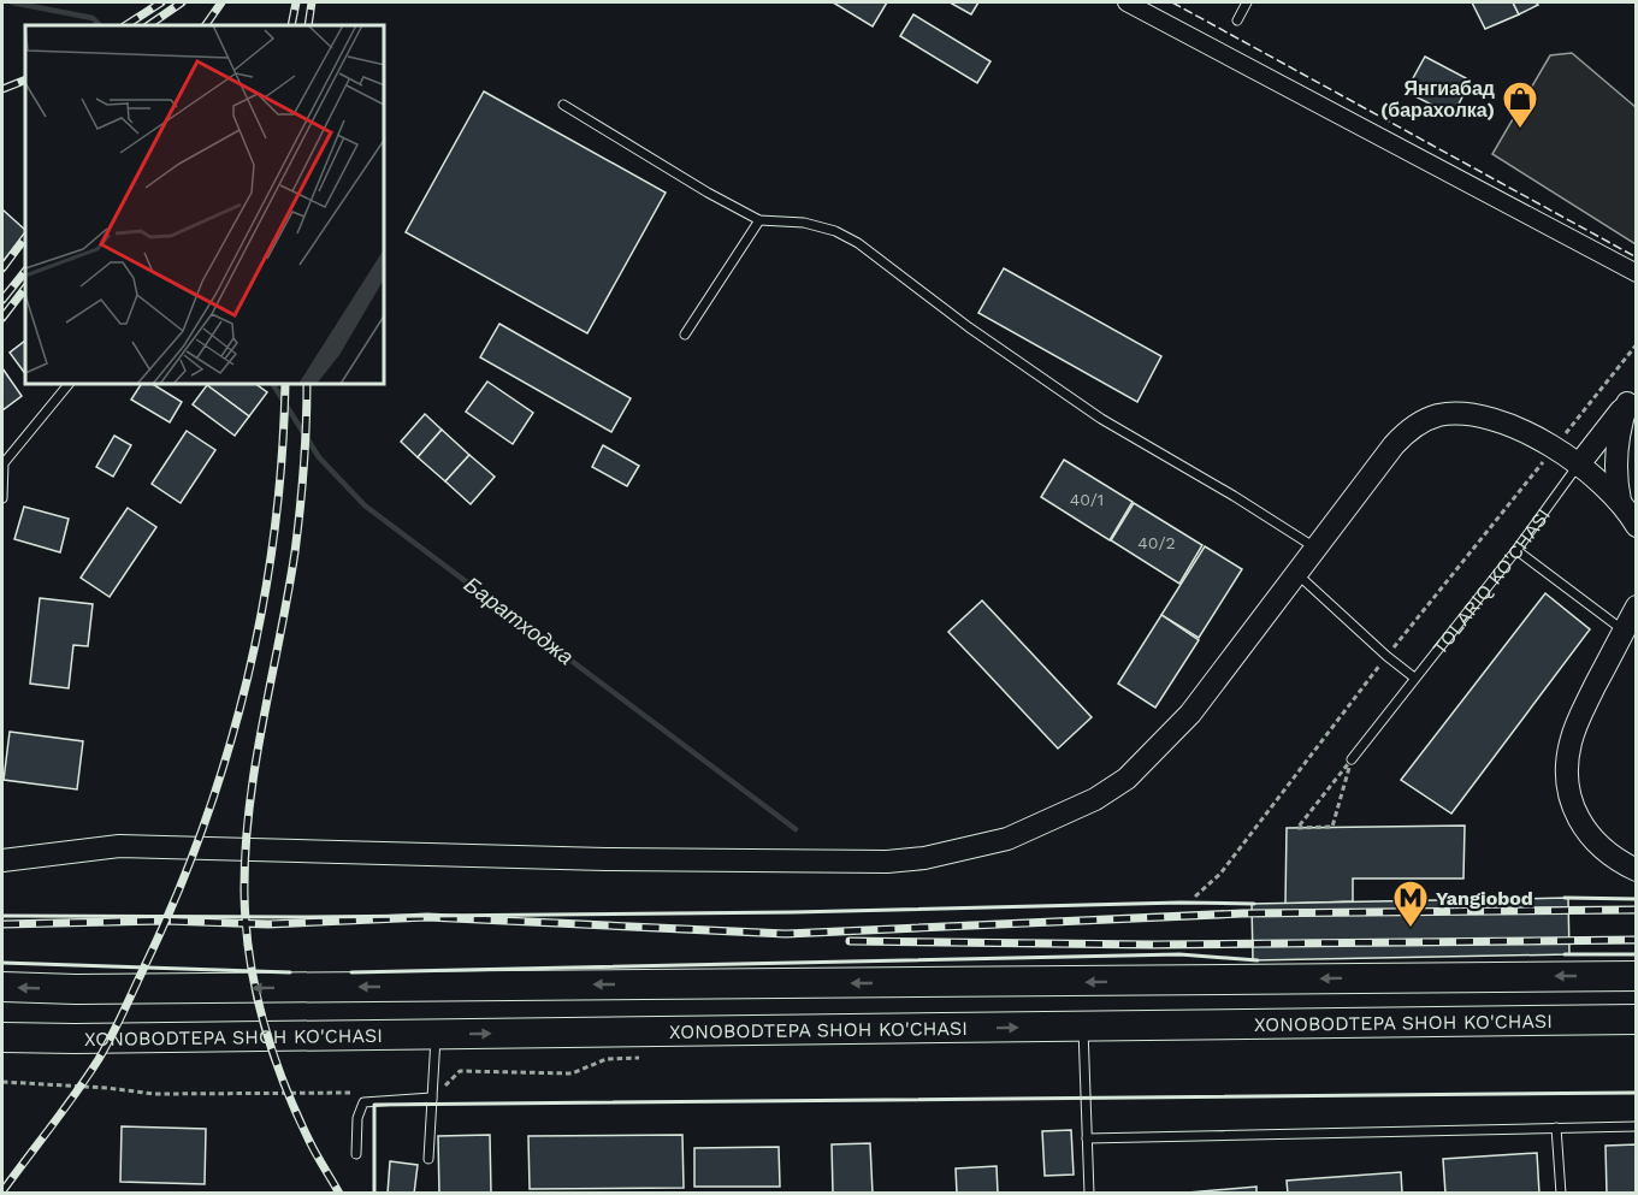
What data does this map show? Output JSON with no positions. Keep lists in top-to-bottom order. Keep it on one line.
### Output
{"streets":{"highway":["XONOBODTEPA SHOH KO'CHASI"],"street":["TOLARIQ KO'CHASI"]},"water":["Баратходжа"],"places":{"shop":["Янгиабад (барахолка)"],"metro station":["Yangiobod"]},"house_numbers":["40/1","40/2"]}
